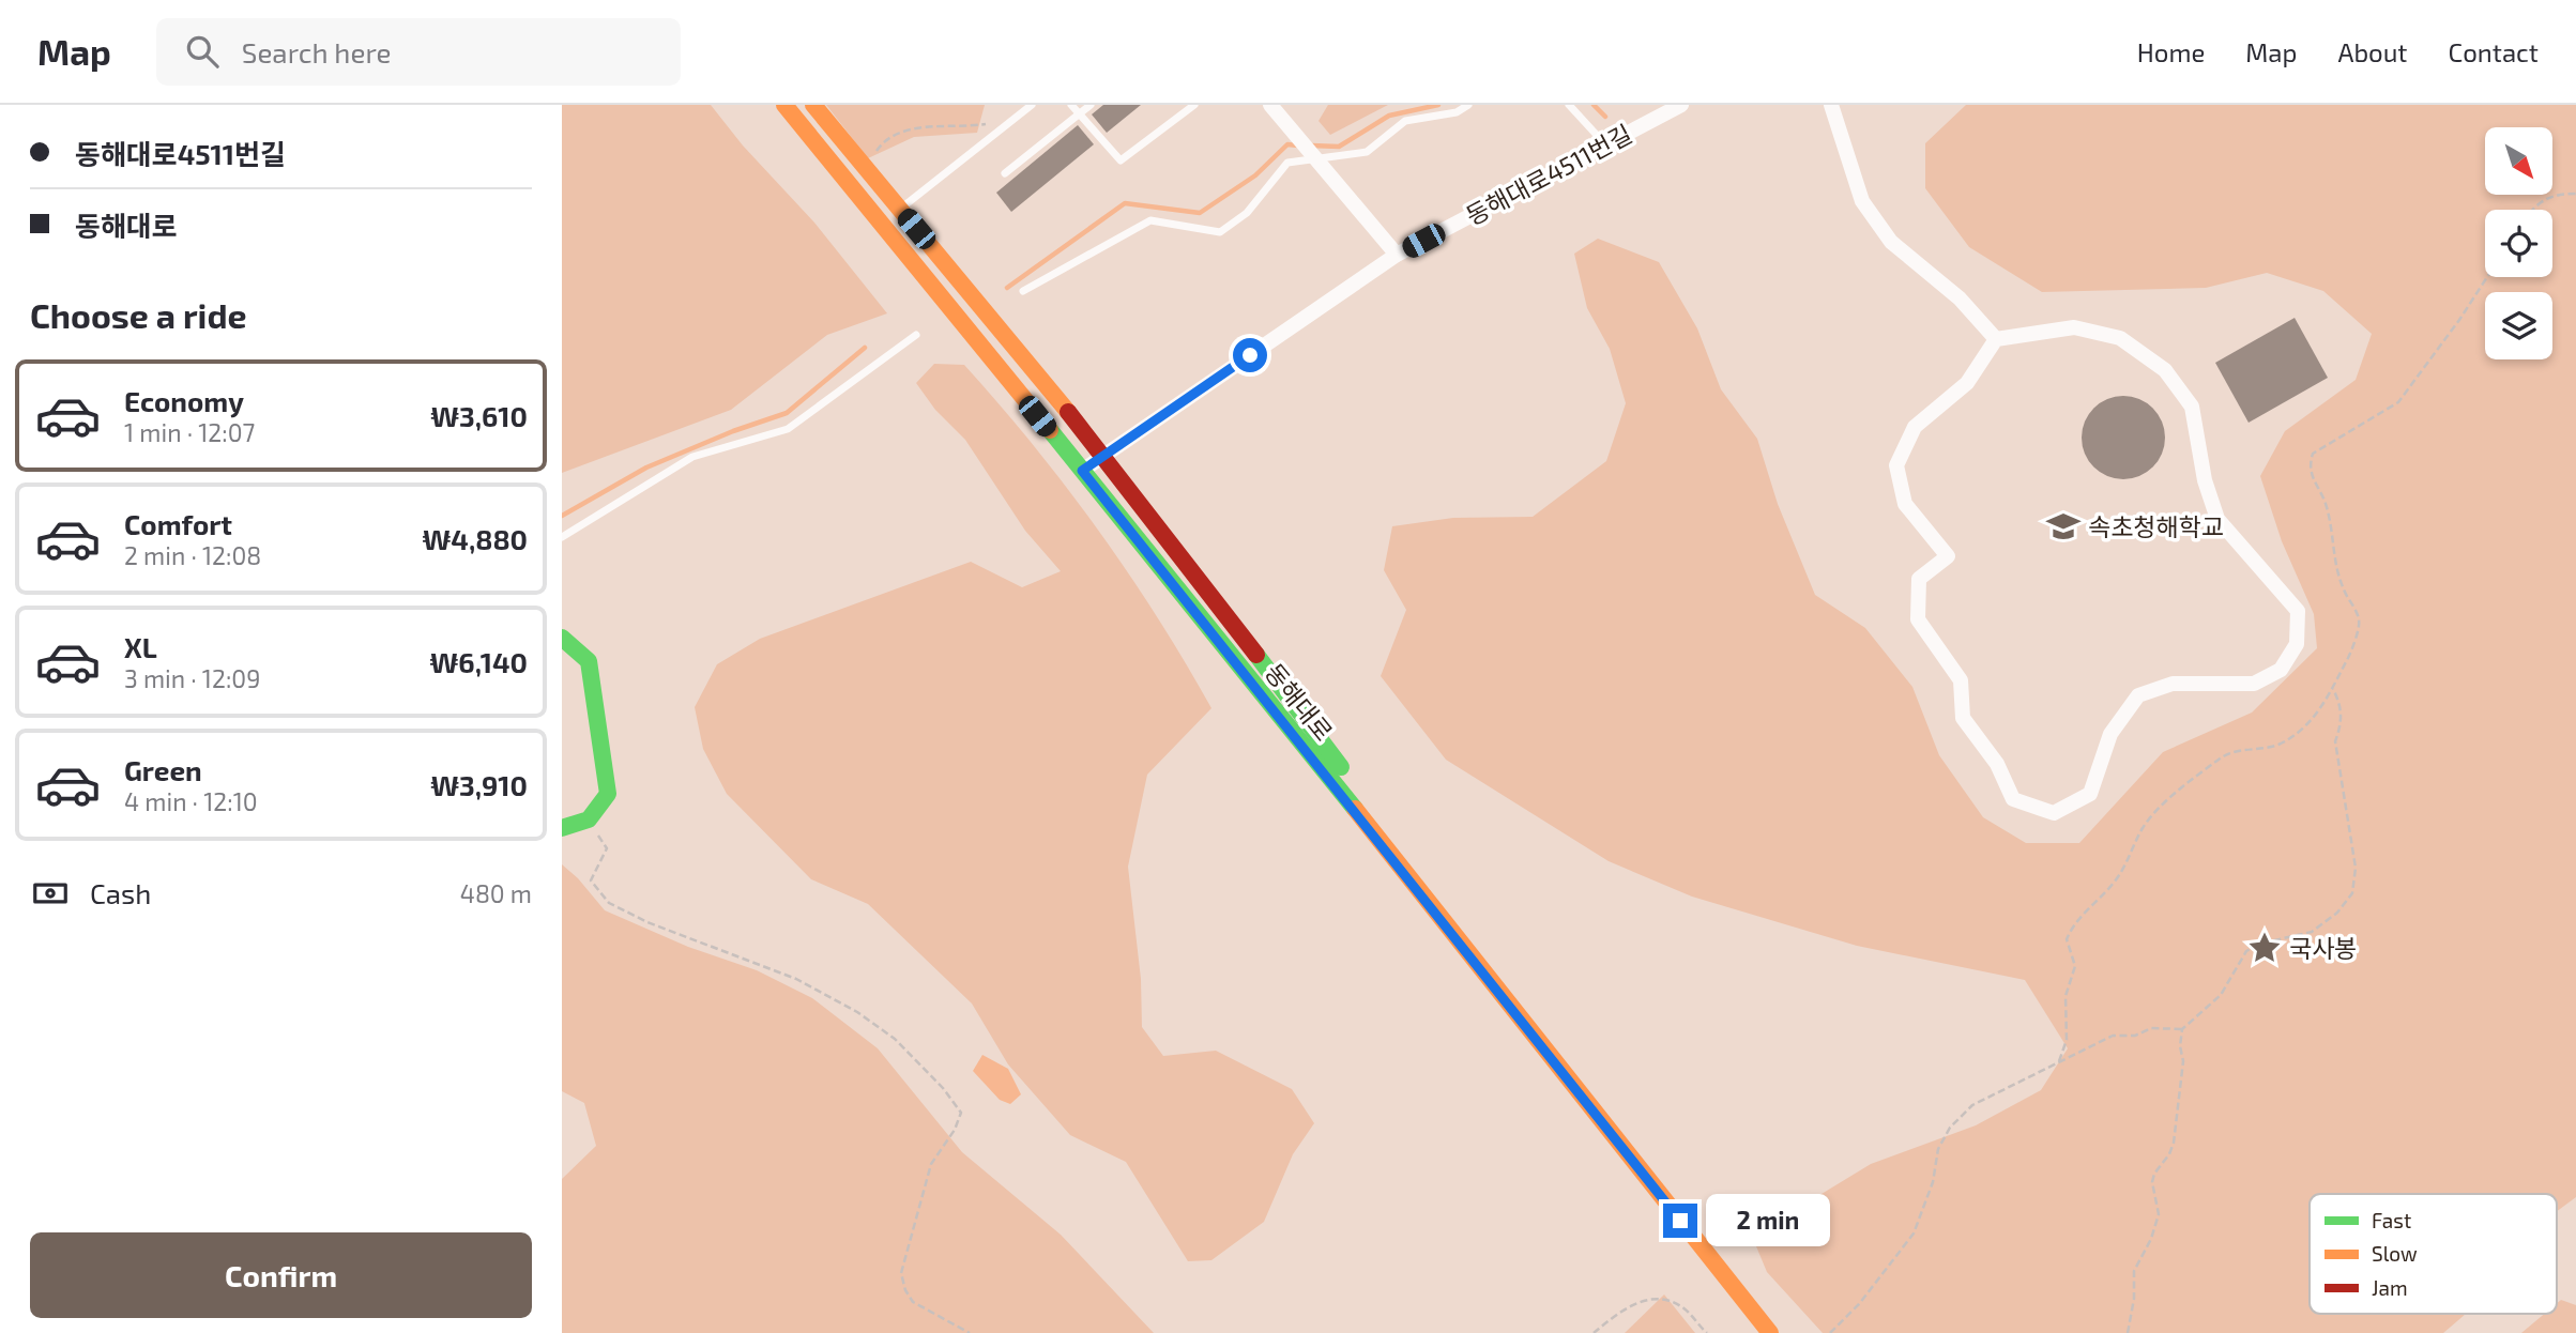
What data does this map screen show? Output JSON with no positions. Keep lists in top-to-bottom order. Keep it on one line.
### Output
{"streets":{"main road":["동해대로"],"street":["동해대로4511번길"]},"crossings":[["동해대로4511번길","동해대로"]],"places":{"school or university":["속초청해학교"],"place":["국사봉"]},"legend":["Fast","Slow","Jam"],"north":"bottom right","page":{"header":"Map","search":"Search here","nav":["Home","Map","About","Contact"],"banner":["동해대로4511번길","동해대로"],"heading":"Choose a ride","list":[{"name":"Economy","note":"1 min · 12:07","value":"₩3,610"},{"name":"Comfort","note":"2 min · 12:08","value":"₩4,880"},{"name":"XL","note":"3 min · 12:09","value":"₩6,140"},{"name":"Green","note":"4 min · 12:10","value":"₩3,910"}],"pay":["Cash","480 m"],"bubble":"2 min","buttons":"Confirm"}}
